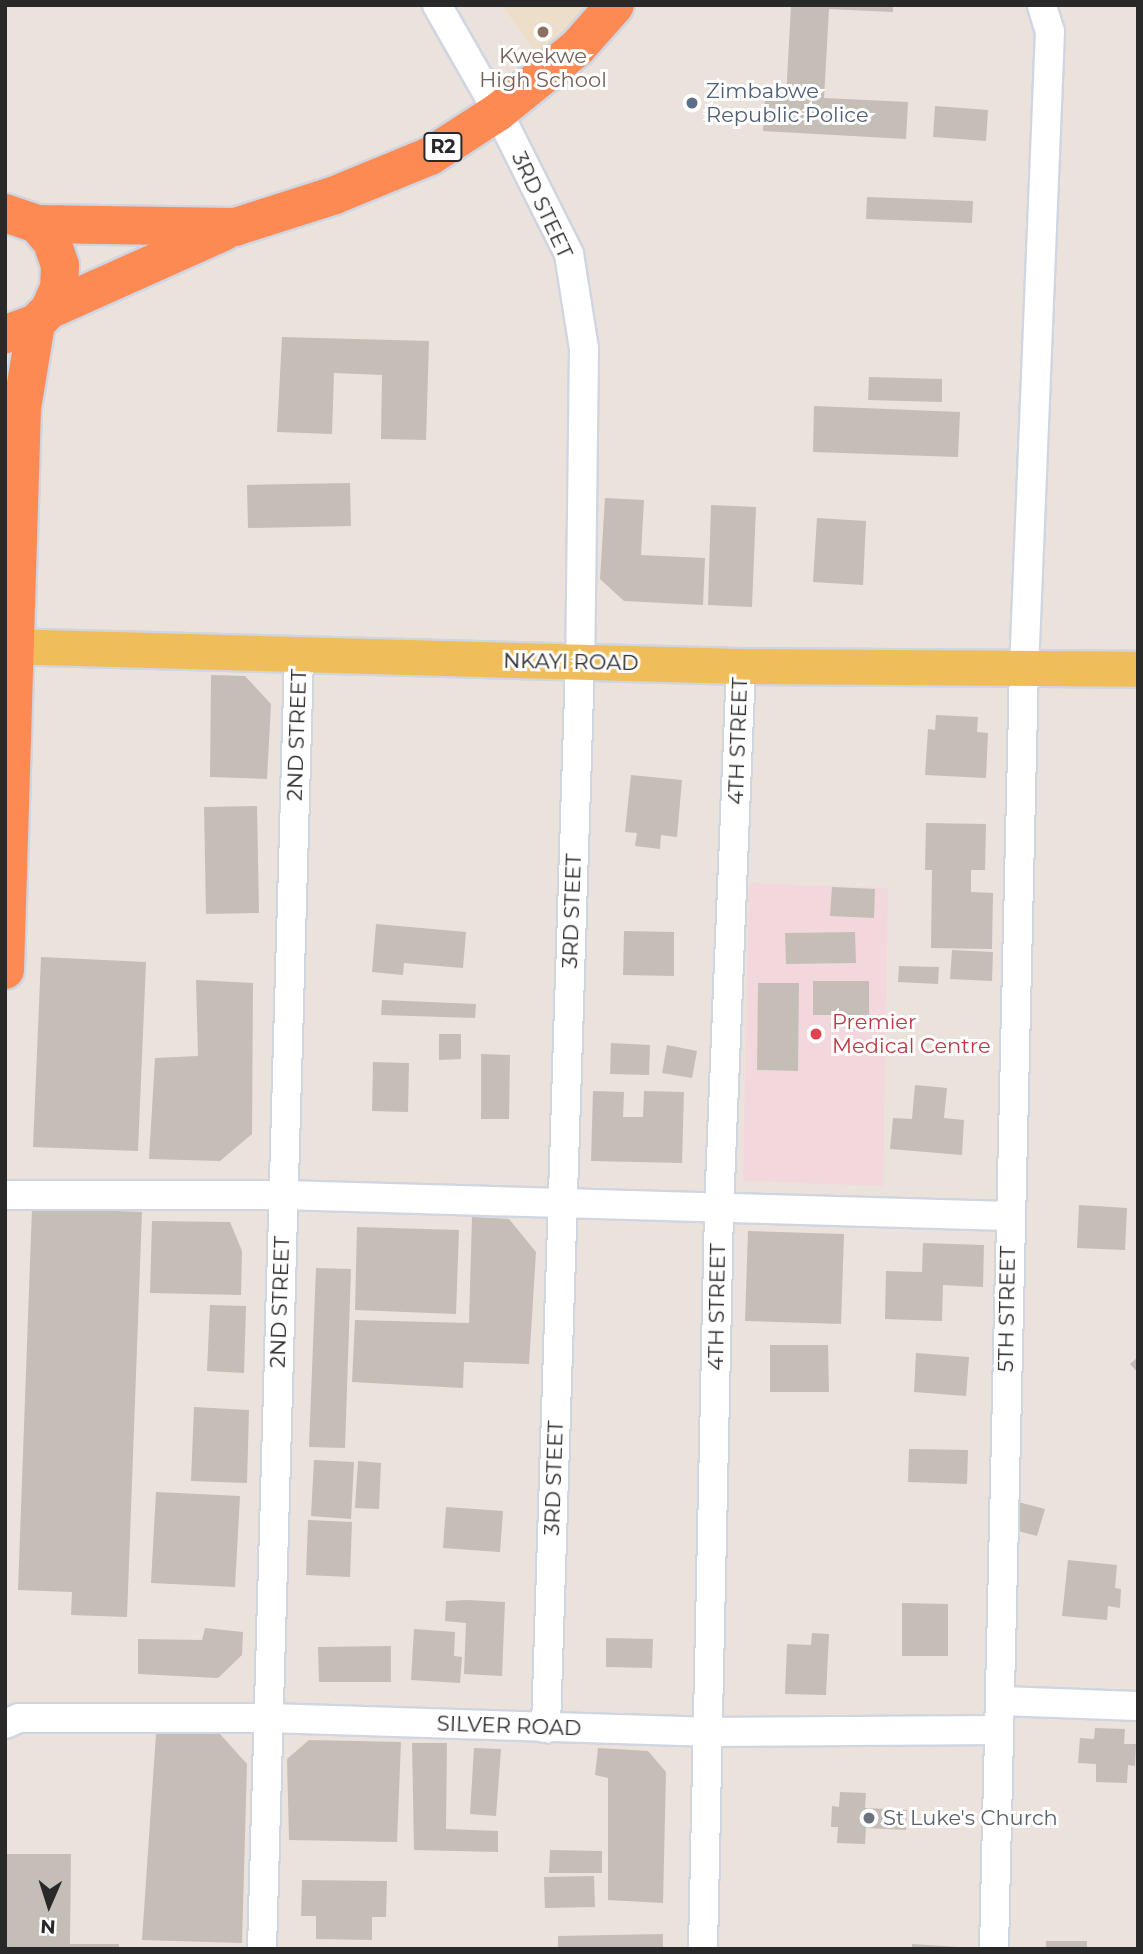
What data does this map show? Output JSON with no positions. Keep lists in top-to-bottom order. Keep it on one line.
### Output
{"streets":{"highway":["R2"],"main road":["NKAYI ROAD"],"street":["3RD STEET","2ND STREET","4TH STREET","5TH STREET","SILVER ROAD"]},"crossings":[["R2","3RD STEET"],["R2","NKAYI ROAD"],["3RD STEET","NKAYI ROAD"],["3RD STEET","SILVER ROAD"],["NKAYI ROAD","2ND STREET"],["NKAYI ROAD","4TH STREET"],["NKAYI ROAD","5TH STREET"],["2ND STREET","SILVER ROAD"],["4TH STREET","SILVER ROAD"],["5TH STREET","SILVER ROAD"]],"places":["Kwekwe High School","Zimbabwe Republic Police","Premier Medical Centre","St Luke's Church"],"north":"bottom"}
